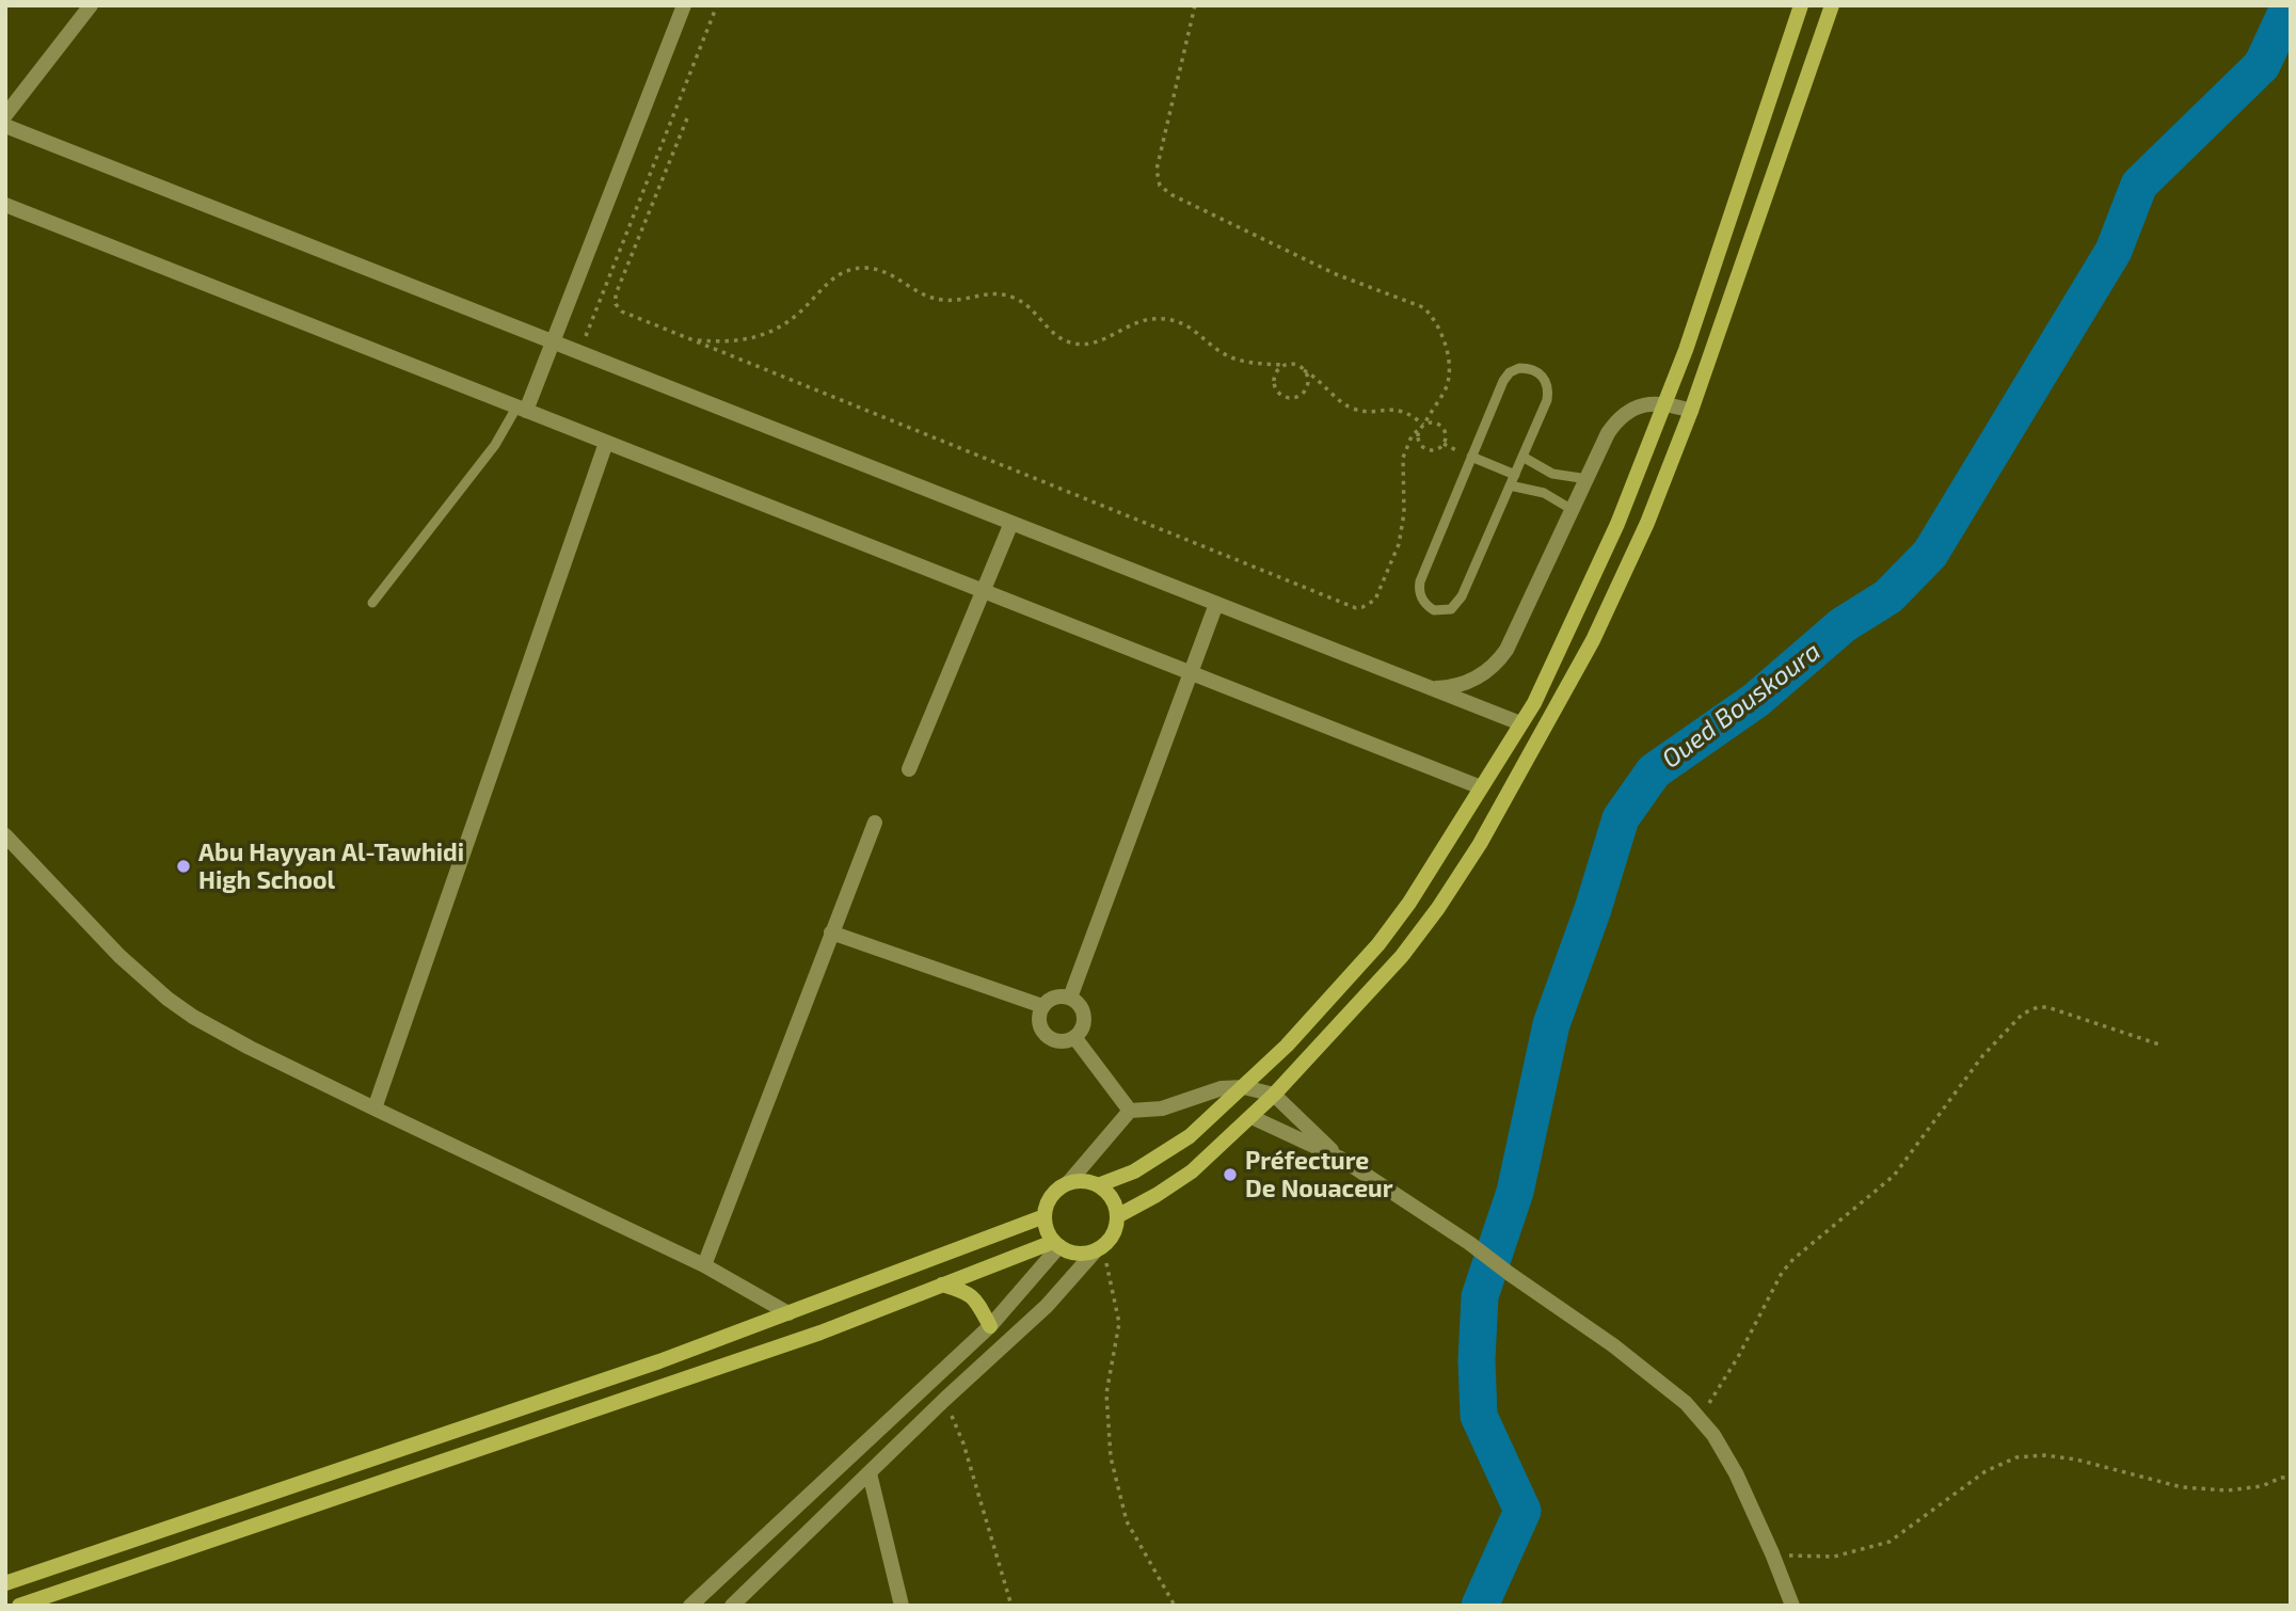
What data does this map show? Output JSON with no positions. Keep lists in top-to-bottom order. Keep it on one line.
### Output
{"water":["Oued Bouskoura"],"places":["Abu Hayyan Al-Tawhidi High School","Préfecture De Nouaceur"]}
